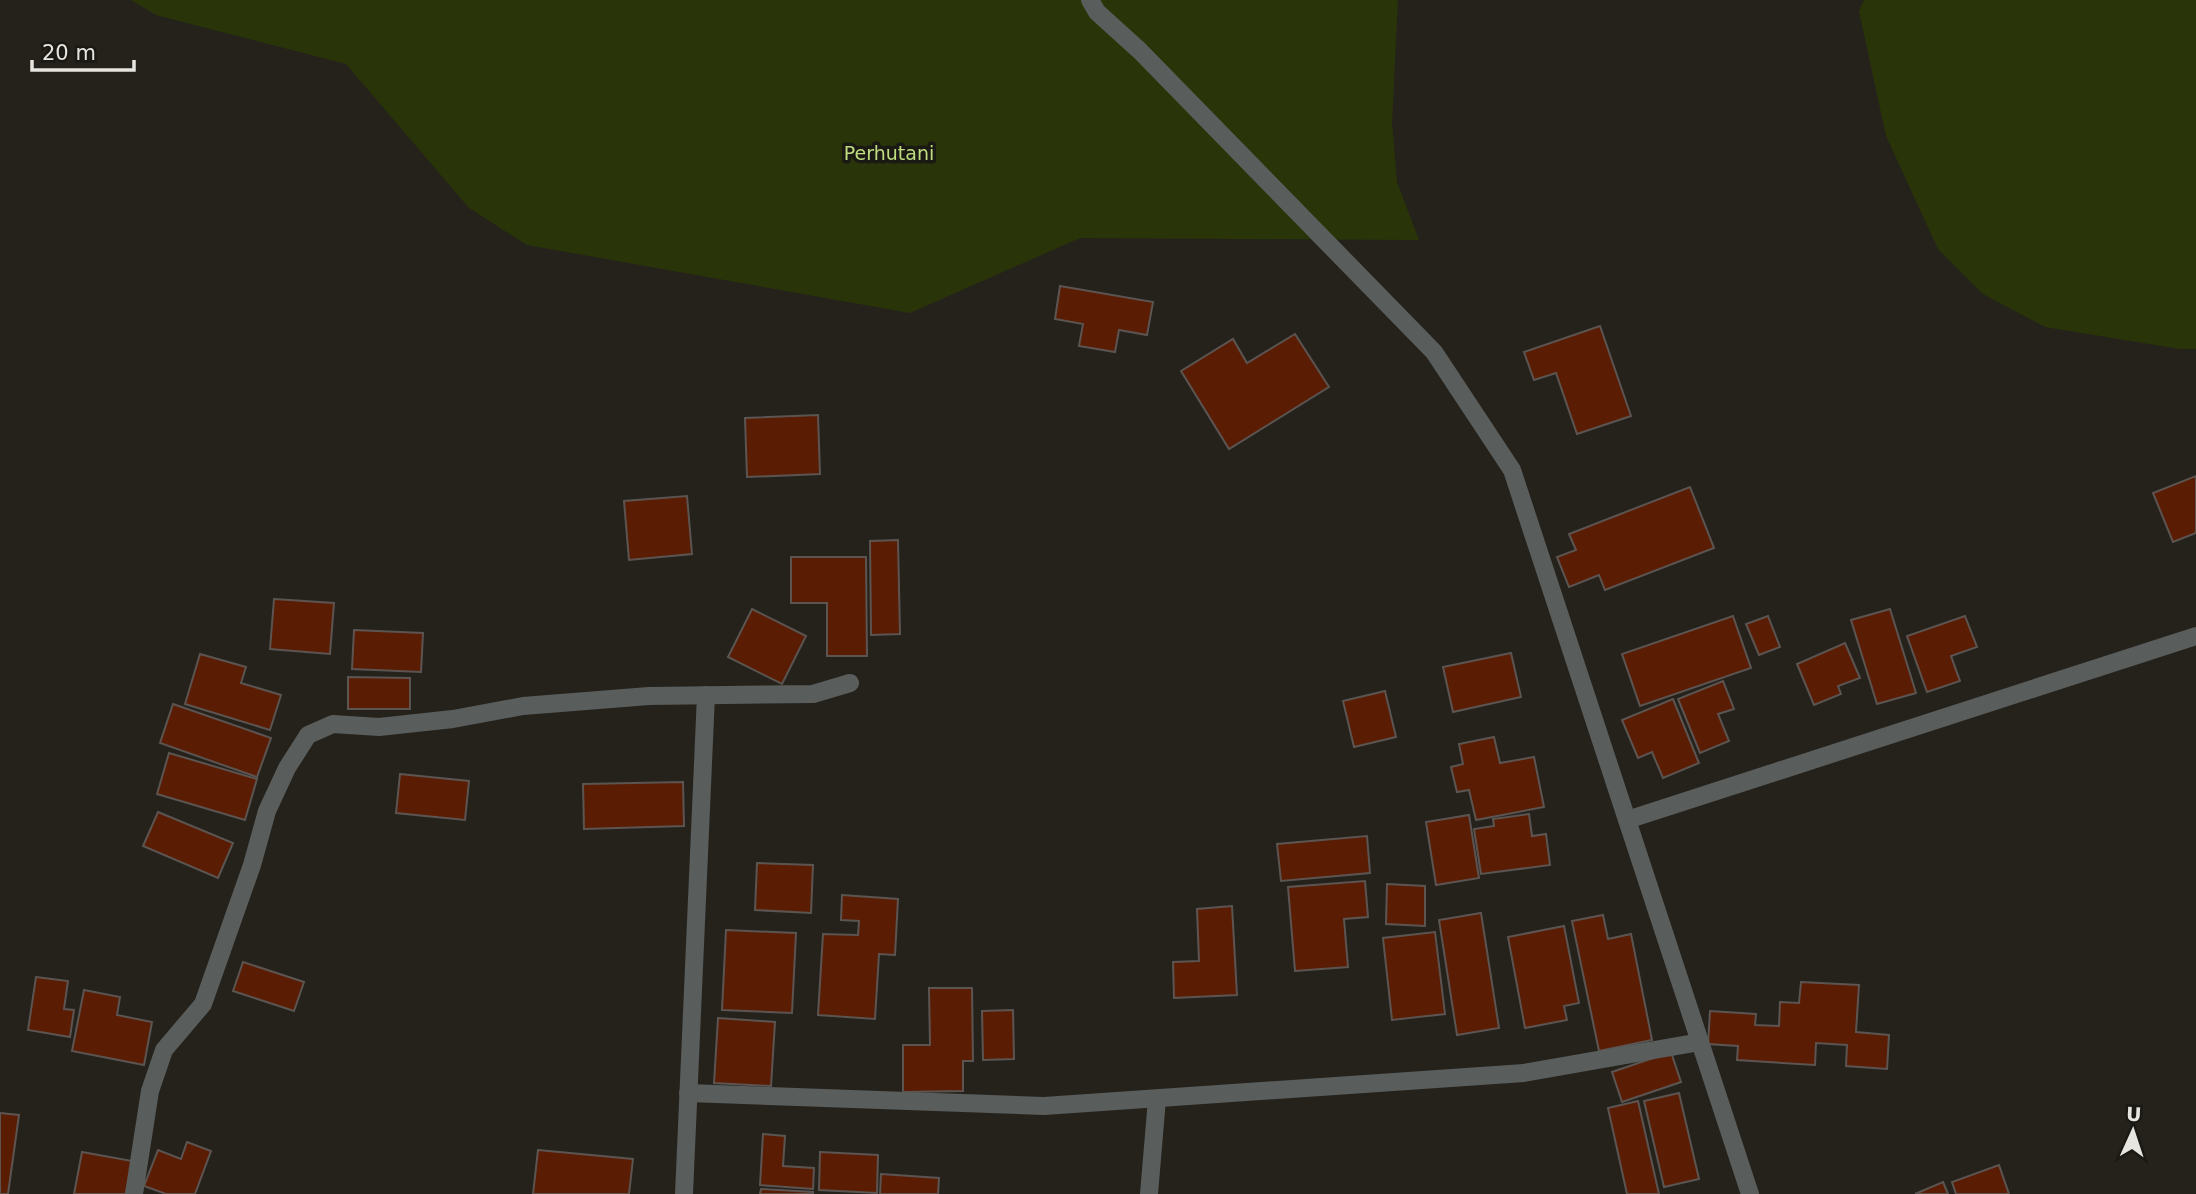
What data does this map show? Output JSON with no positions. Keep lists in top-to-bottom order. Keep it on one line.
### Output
{"parks":["Perhutani"],"scale_bar":"20 m","north":"top"}
